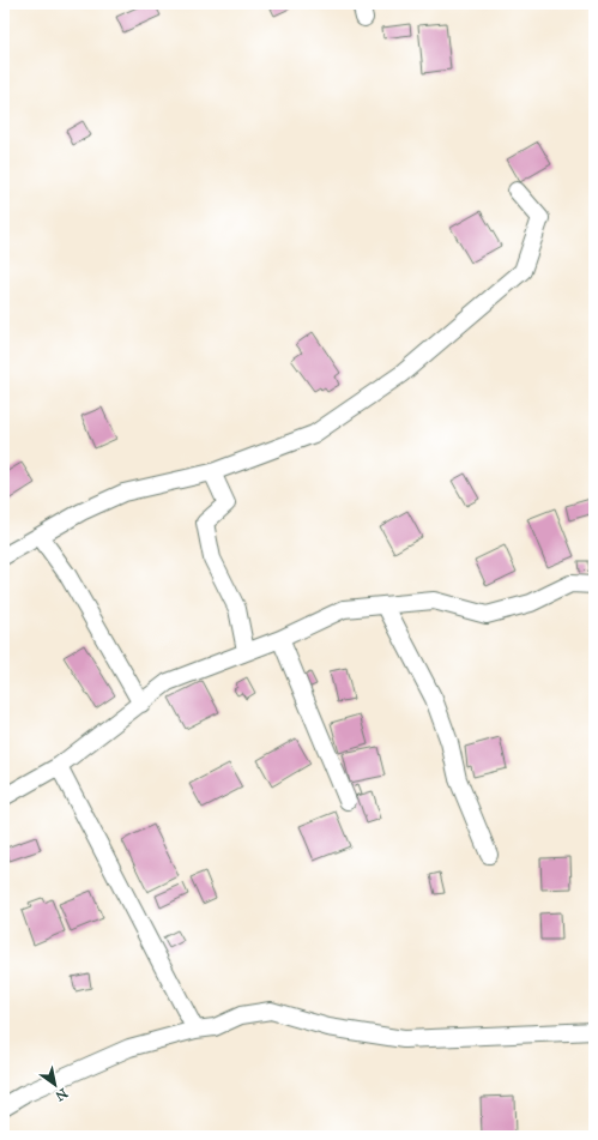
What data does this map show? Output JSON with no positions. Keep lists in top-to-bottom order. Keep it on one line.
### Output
{"north":"bottom right"}
